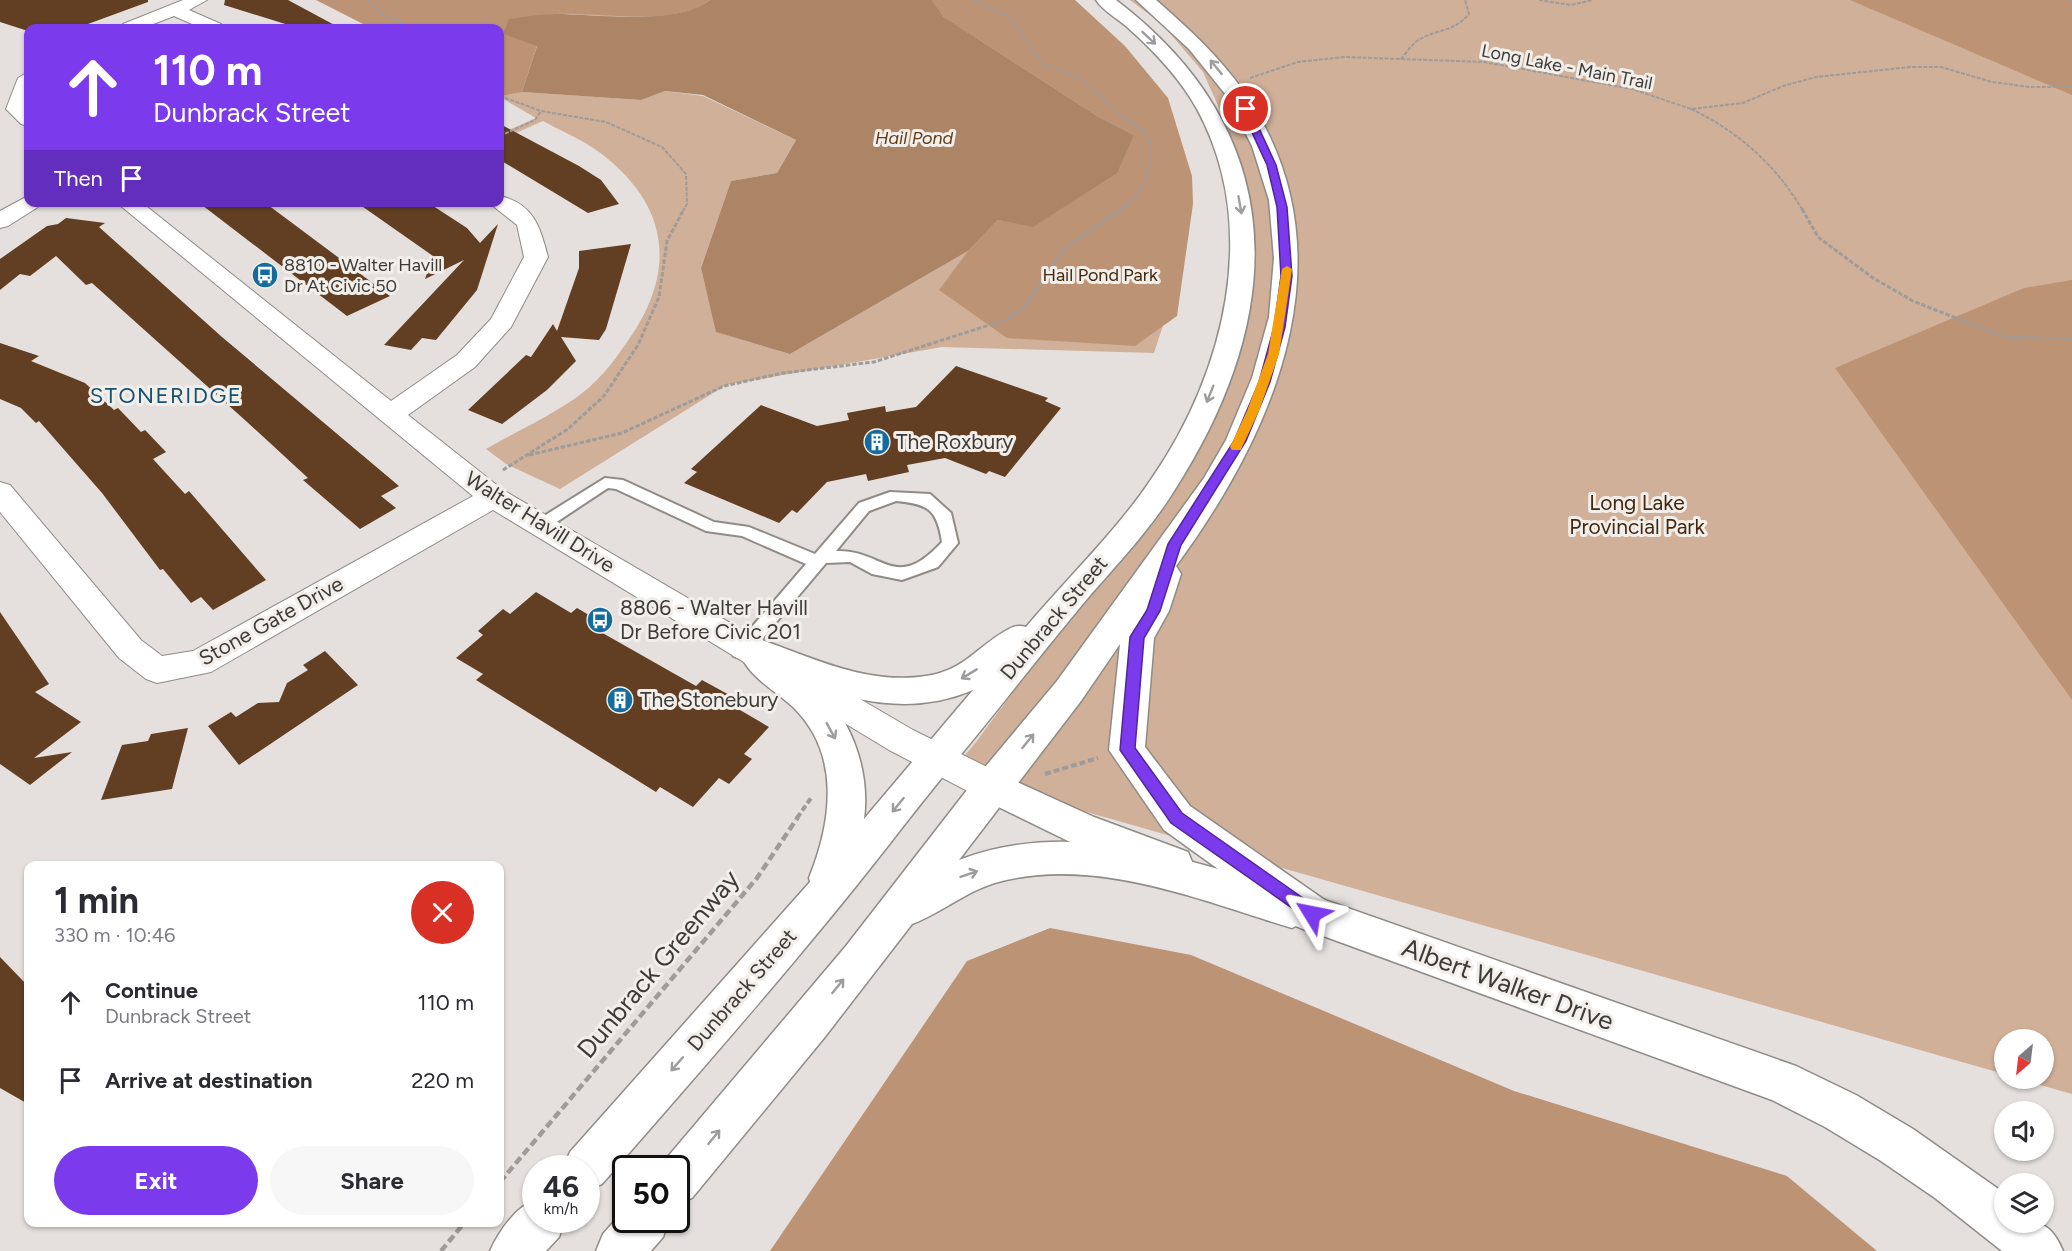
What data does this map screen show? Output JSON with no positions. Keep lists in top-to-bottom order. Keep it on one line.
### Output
{"streets":{"main road":["Dunbrack Street","Albert Walker Drive"],"street":["Walter Havill Drive","Stone Gate Drive"],"path":["Long Lake - Main Trail","Dunbrack Greenway"]},"crossings":[["Walter Havill Drive","Dunbrack Street"],["Walter Havill Drive","Stone Gate Drive"],["Walter Havill Drive","Albert Walker Drive"]],"districts":["STONERIDGE"],"water":["Hail Pond"],"parks":["Hail Pond Park","Long Lake Provincial Park"],"places":{"bus stop":["8810 - Walter Havill Dr At Civic 50","8806 - Walter Havill Dr Before Civic 201"],"building":["The Roxbury","The Stonebury"]},"north":"bottom left","page":{"turn":["110 m","Dunbrack Street"],"then":"Then","heading":["1 min","330 m · 10:46"],"list":[{"name":"Continue","note":"Dunbrack Street","value":"110 m"},{"name":"Arrive at destination","value":"220 m"}],"buttons":["Exit","Share"],"speed":"46 km/h","limit":"50"}}
